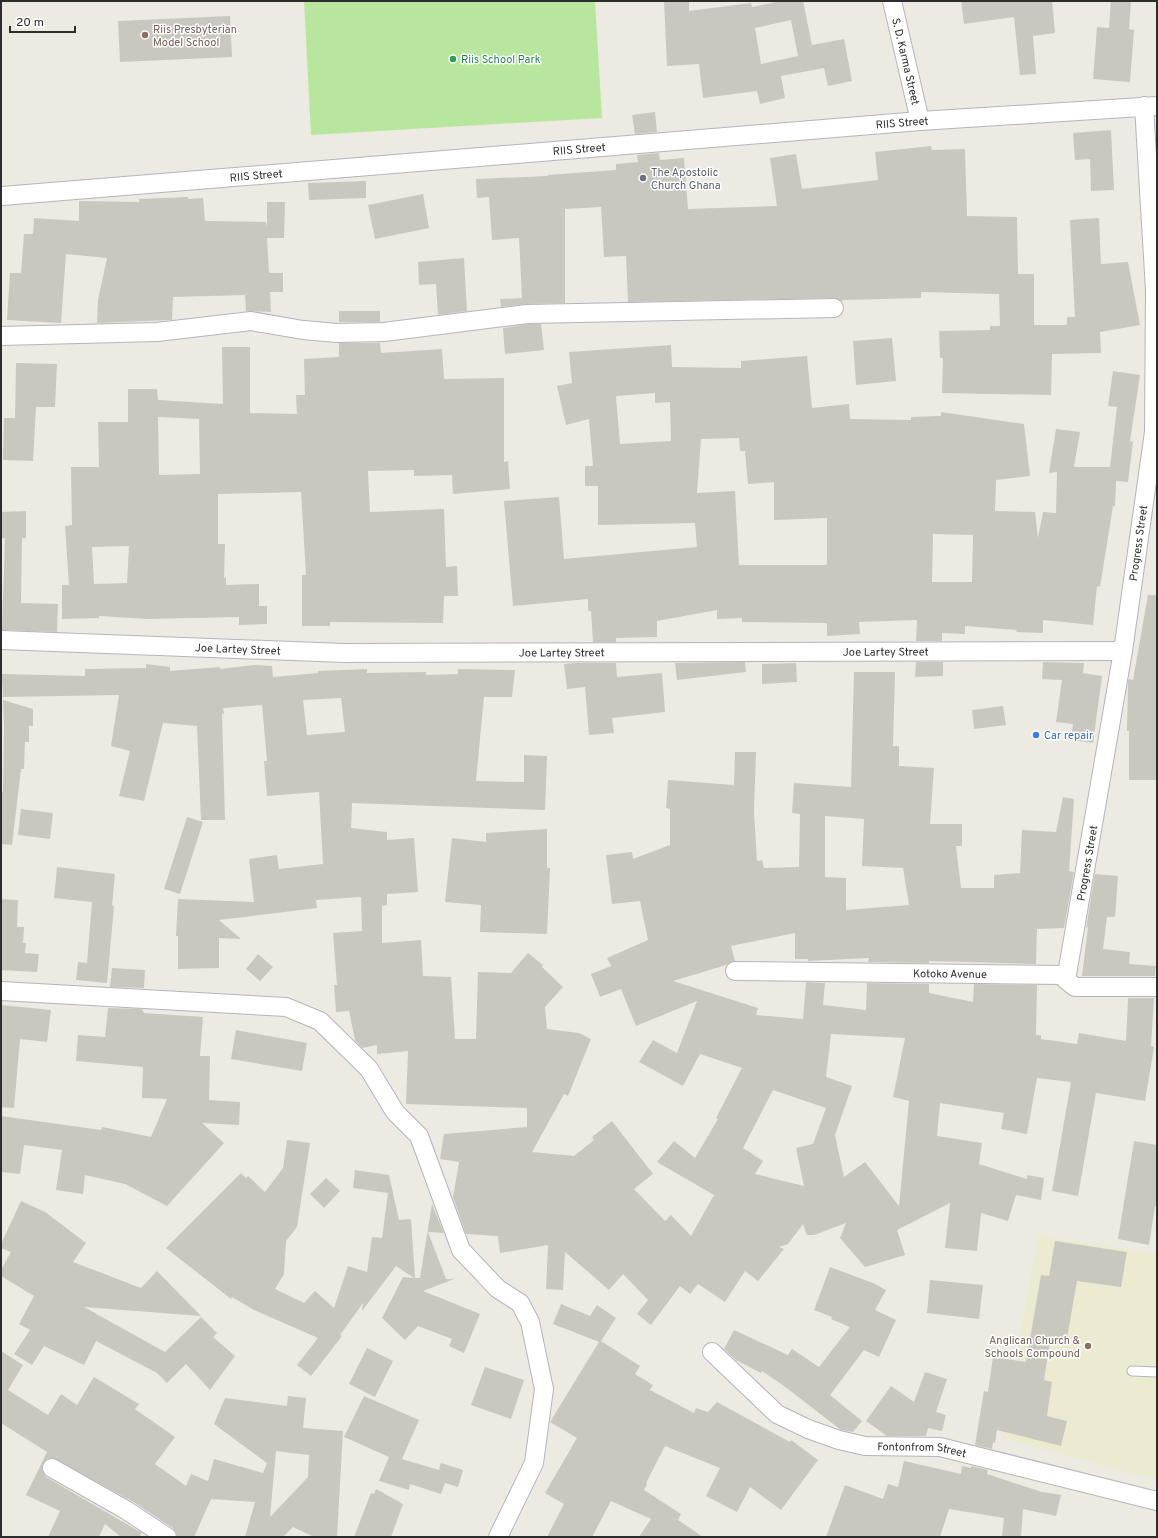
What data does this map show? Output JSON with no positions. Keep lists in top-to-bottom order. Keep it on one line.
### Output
{"streets":{"street":["S. D. Karma Street","RIIS Street","Progress Street","Joe Lartey Street","Kotoko Avenue","Fontonfrom Street"]},"crossings":[["S. D. Karma Street","RIIS Street"],["RIIS Street","Progress Street"],["Progress Street","Joe Lartey Street"],["Progress Street","Kotoko Avenue"]],"places":["Riis Presbyterian Model School","Riis School Park","The Apostolic Church Ghana","Car repair","Anglican Church & Schools Compound"],"scale_bar":"20 m"}
